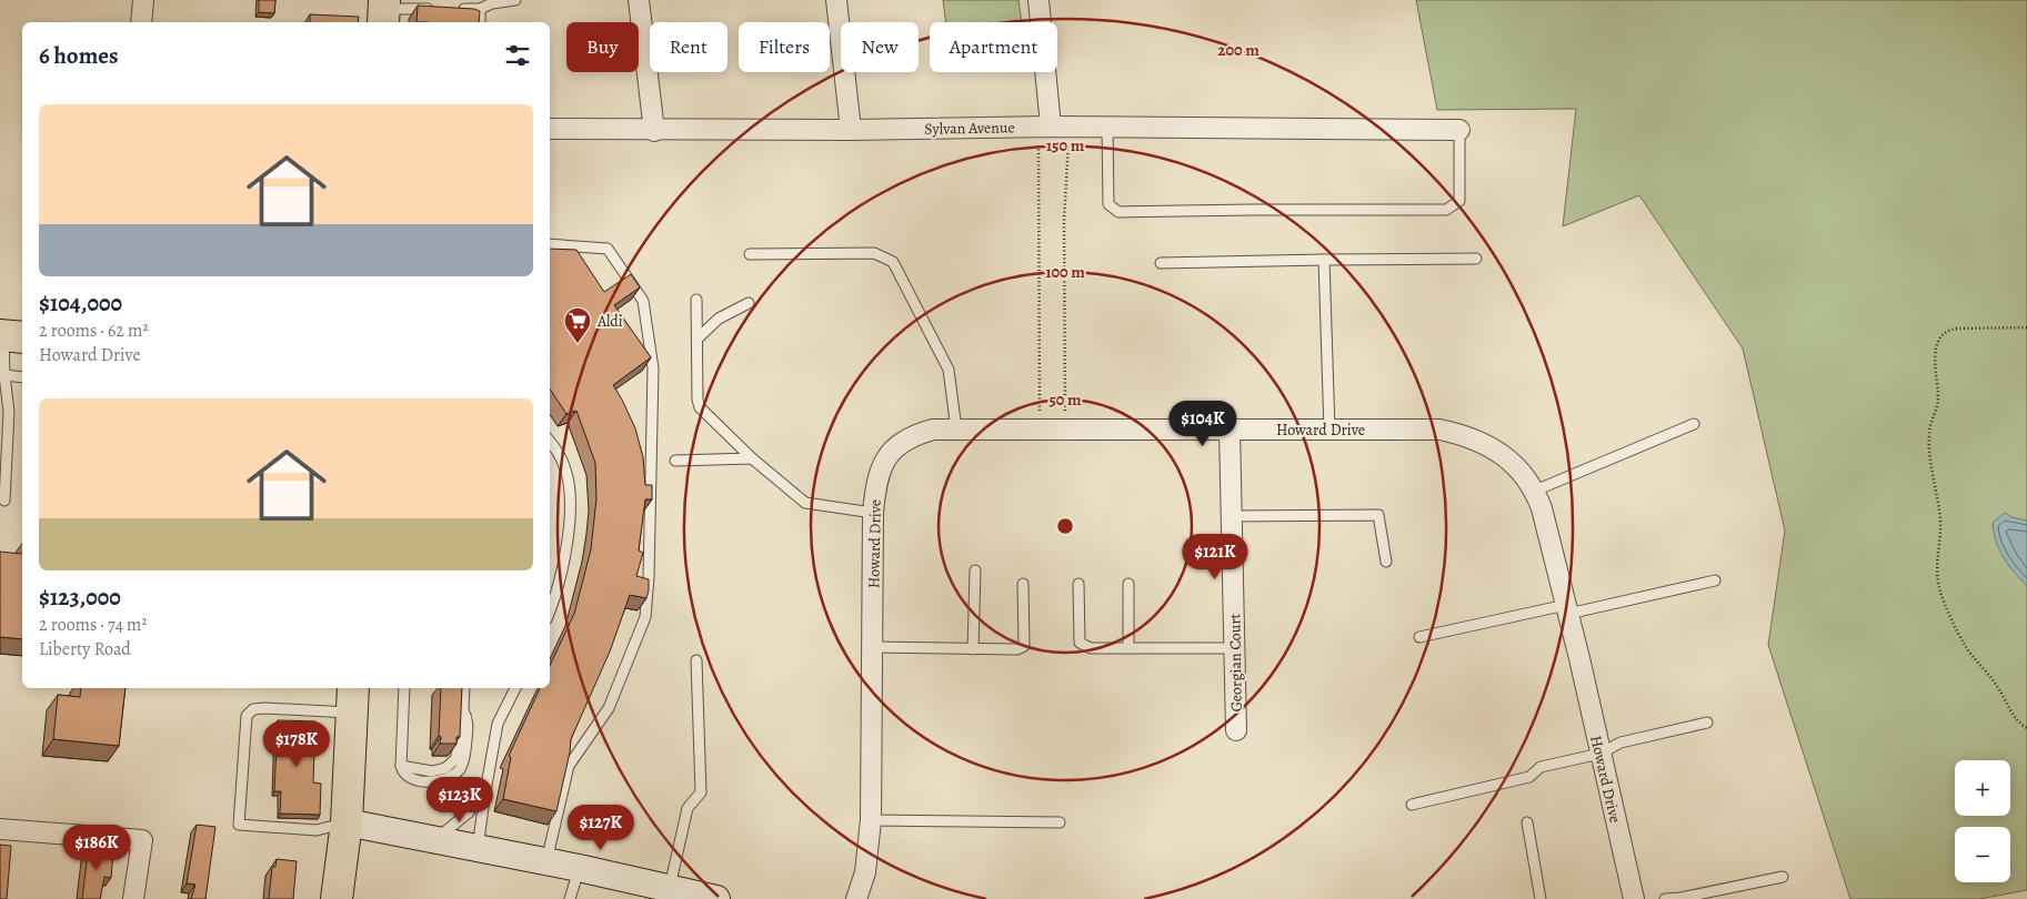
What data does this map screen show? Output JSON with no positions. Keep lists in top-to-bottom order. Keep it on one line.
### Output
{"streets":{"street":["Sylvan Avenue","Howard Drive","Georgian Court"]},"crossings":[["Howard Drive","Georgian Court"]],"places":{"supermarket":["Aldi"]},"page":{"chip":["Buy","Rent","Filters","New","Apartment"],"heading":"6 homes","list":[{"name":"$104,000","note":"2 rooms · 62 m² · Howard Drive"},{"name":"$123,000","note":"2 rooms · 74 m² · Liberty Road"}],"price":["$104K","$121K","$178K","$123K","$127K","$186K"],"map_buttons":["+","−"]},"rings":["200 m","150 m","100 m","50 m"]}
